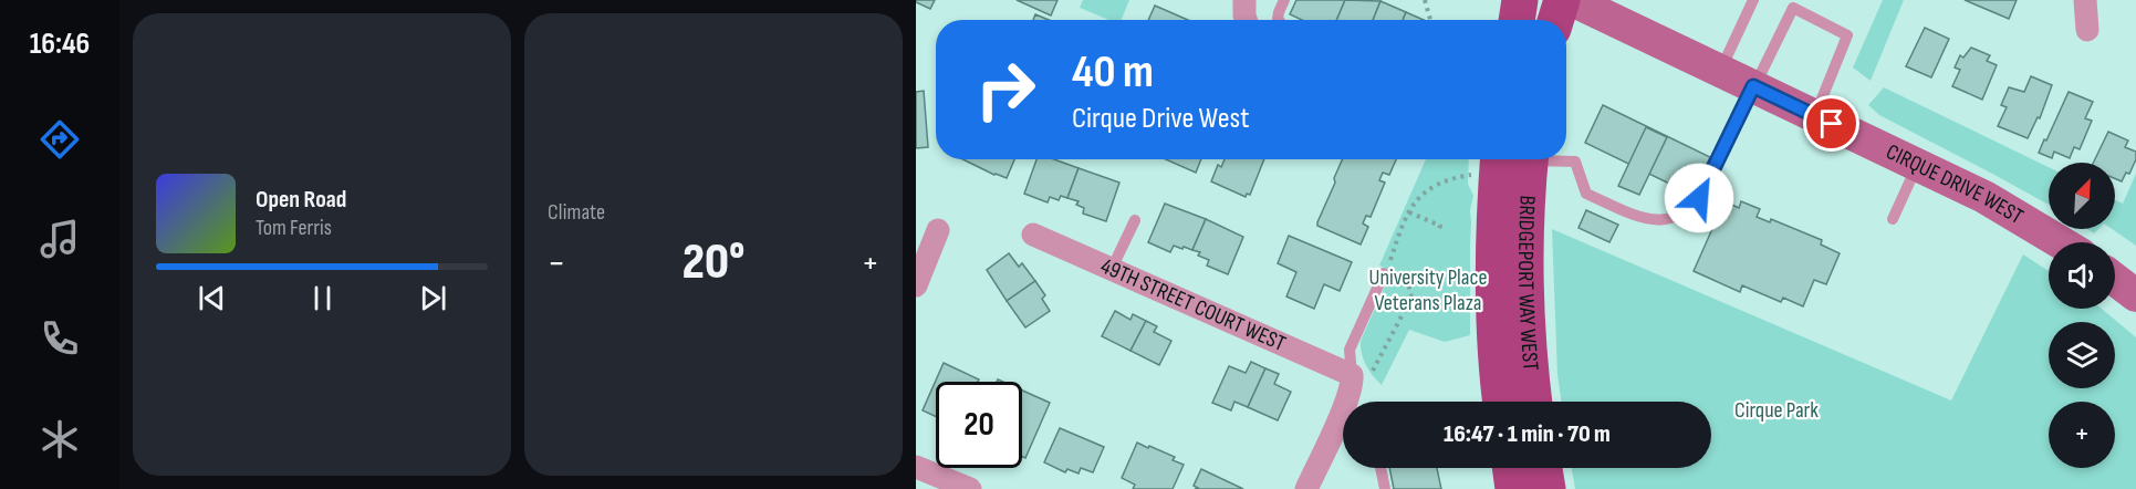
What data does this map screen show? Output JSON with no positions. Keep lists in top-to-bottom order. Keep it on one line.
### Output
{"streets":{"main road":["CIRQUE DRIVE WEST","BRIDGEPORT WAY WEST"],"street":["49TH STREET COURT WEST"]},"parks":["University Place Veterans Plaza","Cirque Park"],"north":"top right","page":{"tabs":"16:46","tile":"Climate","turn":["40 m","Cirque Drive West"],"map_buttons":"+","song":["Open Road","Tom Ferris"],"heat":["−","20°","+"],"limit":"20","trip":"16:47 · 1 min · 70 m"}}
